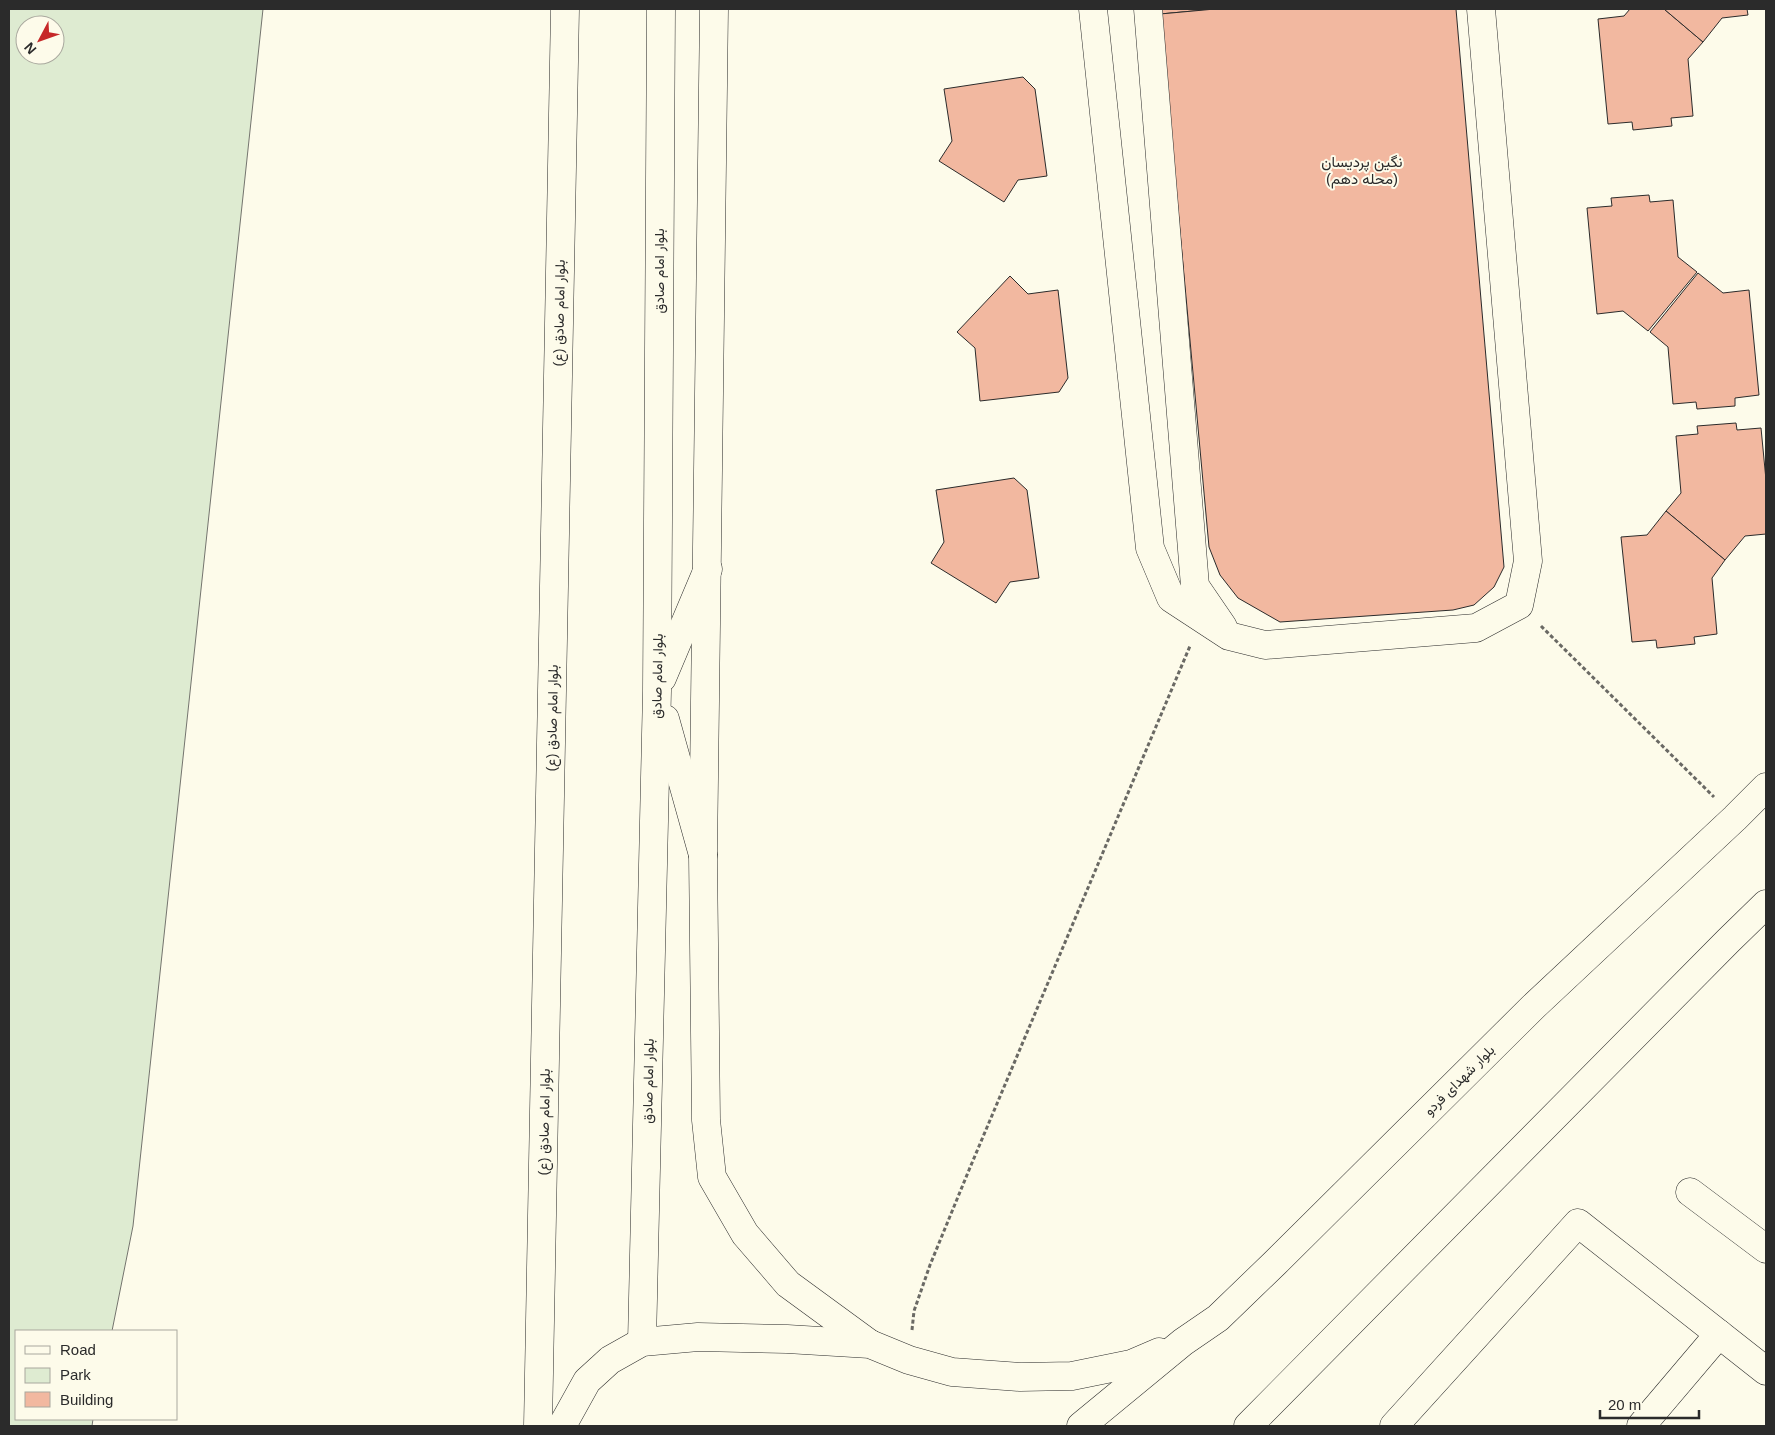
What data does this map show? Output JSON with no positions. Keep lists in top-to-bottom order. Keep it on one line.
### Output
{"streets":{"main road":["بلوار امام صادق","بلوار امام صادق (ع)","بلوار شهدای فردو"]},"districts":["نگین پردیسان (محله دهم)"],"legend":["Road","Park","Building"],"scale_bar":"20 m","north":"bottom left"}
